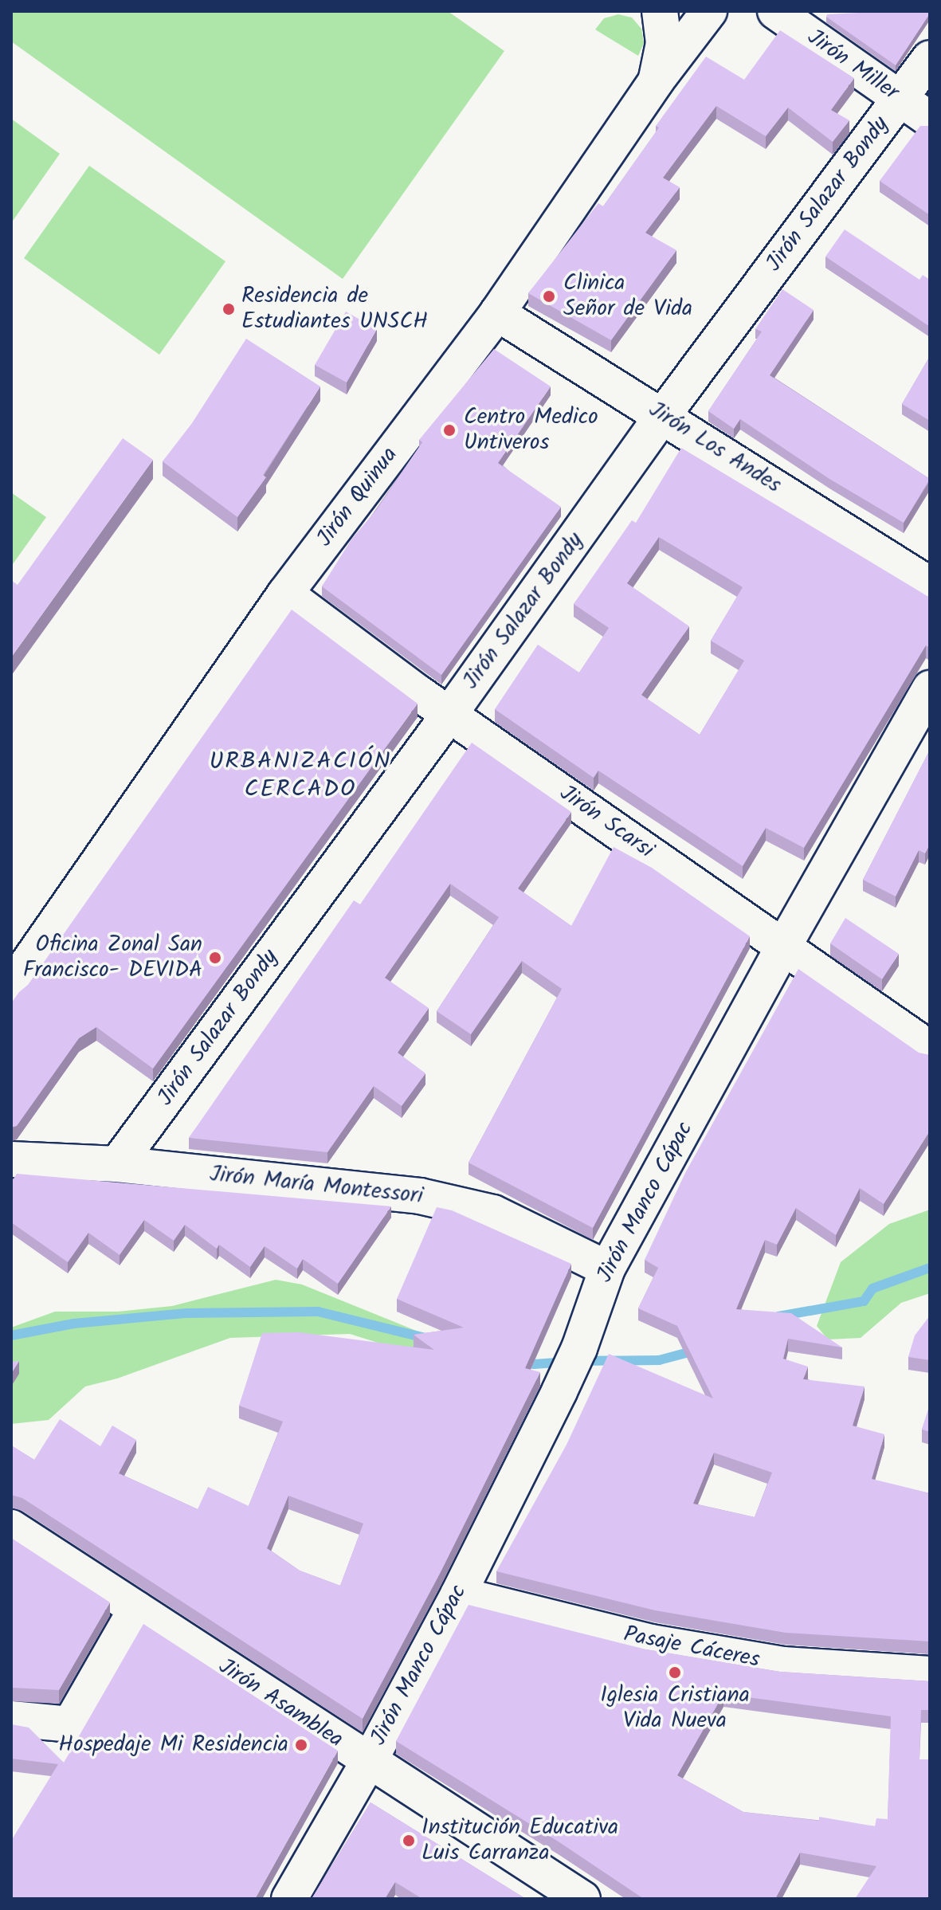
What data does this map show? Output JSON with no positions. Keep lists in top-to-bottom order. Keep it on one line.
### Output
{"streets":{"street":["Jirón Miller","Jirón Salazar Bondy","Jirón Los Andes","Jirón Quinua","Jirón Scarsi","Jirón María Montessori","Jirón Manco Cápac","Pasaje Cáceres","Jirón Asamblea"]},"crossings":[["Jirón Miller","Jirón Salazar Bondy"],["Jirón Salazar Bondy","Jirón Los Andes"],["Jirón Salazar Bondy","Jirón Scarsi"],["Jirón Salazar Bondy","Jirón María Montessori"],["Jirón Los Andes","Jirón Quinua"],["Jirón Quinua","Jirón Scarsi"],["Jirón Scarsi","Jirón Manco Cápac"],["Jirón María Montessori","Jirón Manco Cápac"],["Jirón Manco Cápac","Pasaje Cáceres"],["Jirón Manco Cápac","Jirón Asamblea"]],"districts":["URBANIZACIÓN CERCADO"],"places":["Clinica Señor de Vida","Residencia de Estudiantes UNSCH","Centro Medico Untiveros","Oficina Zonal San Francisco- DEVIDA","Iglesia Cristiana Vida Nueva","Hospedaje Mi Residencia","Institución Educativa Luis Carranza"]}
